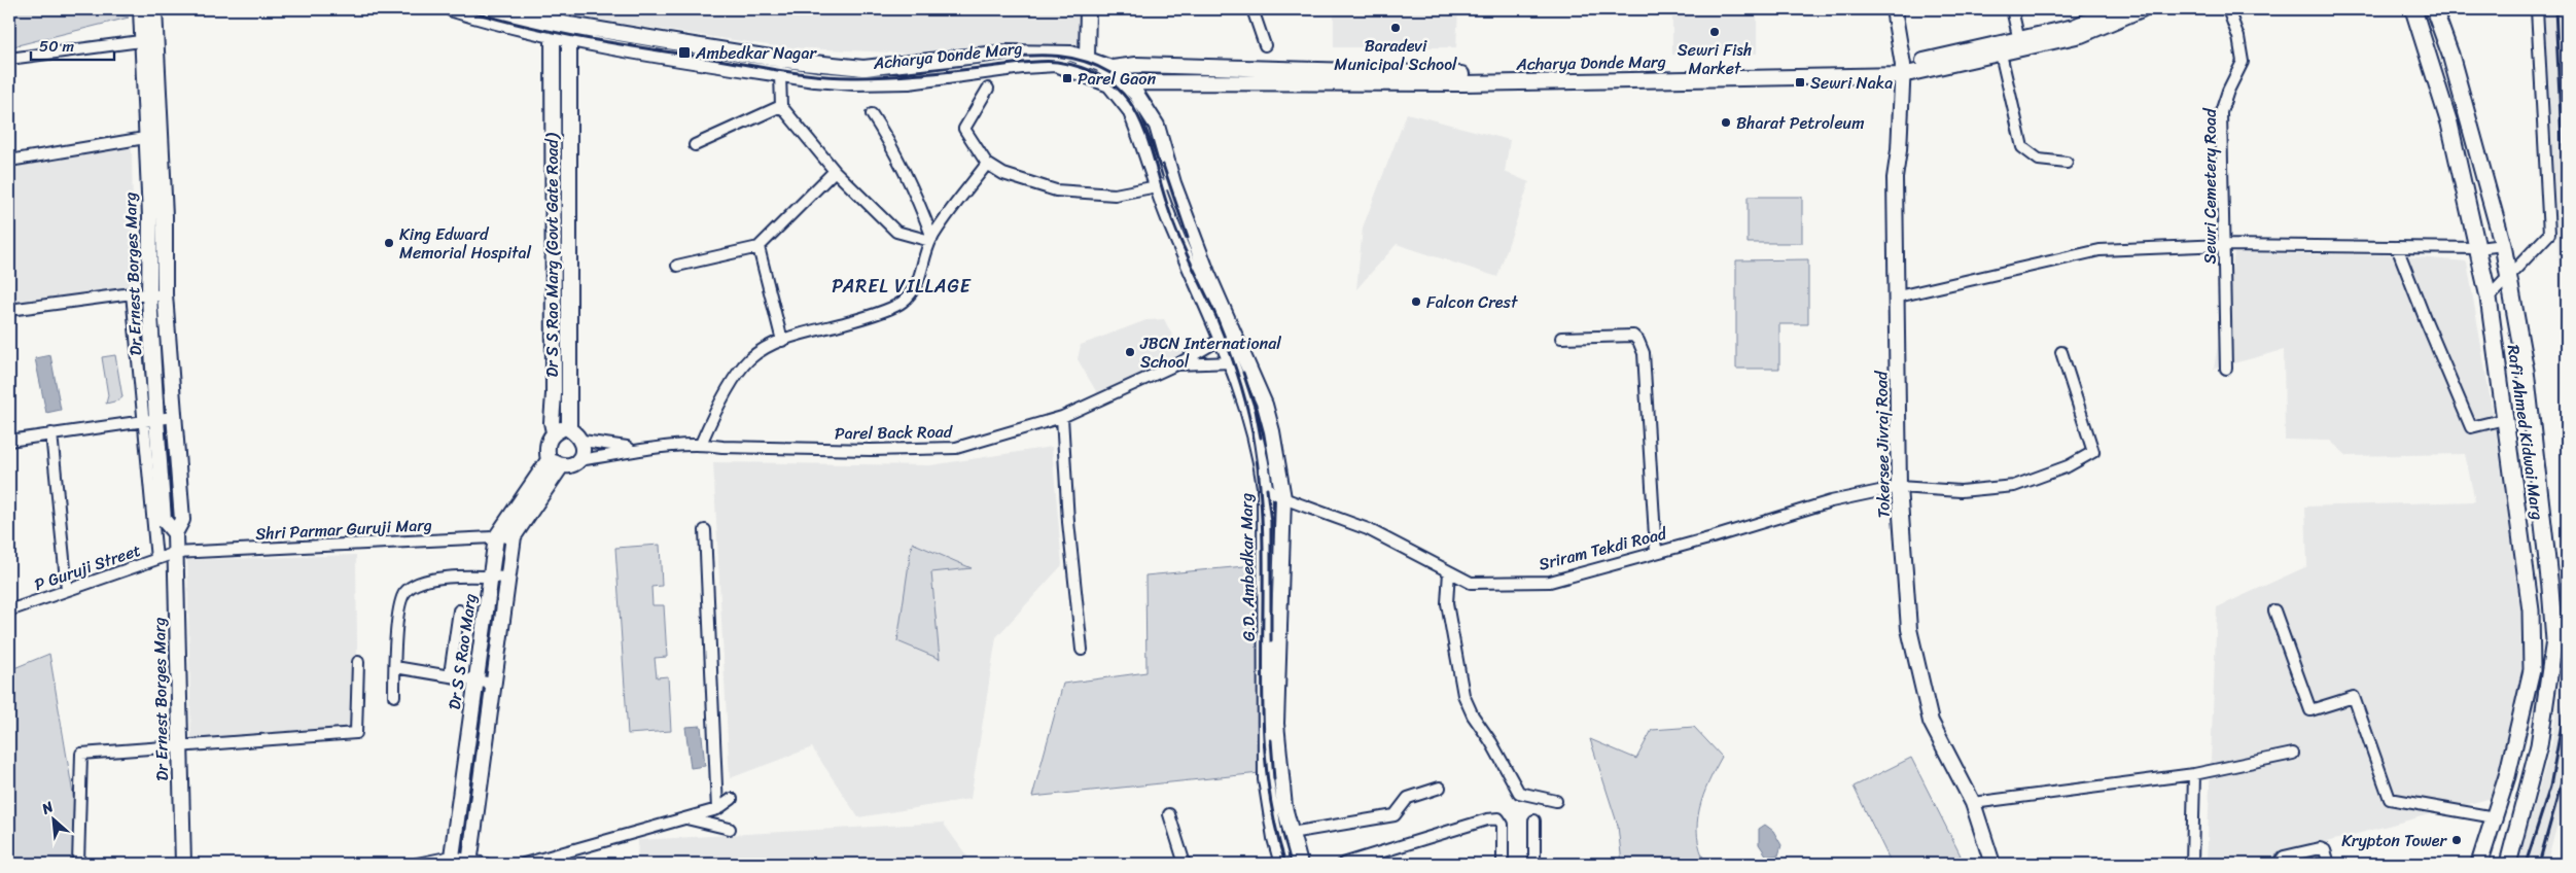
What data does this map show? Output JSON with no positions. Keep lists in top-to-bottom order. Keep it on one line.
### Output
{"streets":{"main road":["Rafi Ahmed Kidwai Marg"],"street":["Acharya Donde Marg","Sewri Cemetery Road","Dr S S Rao Marg (Govt Gate Road)","Dr Ernest Borges Marg","Parel Back Road","Tokersee Jivraj Road","Shri Parmar Guruji Marg","Sriram Tekdi Road","P Guruji Street","G.D. Ambedkar Marg","Dr S S Rao Marg"]},"crossings":[["Acharya Donde Marg","Dr S S Rao Marg (Govt Gate Road)"],["Acharya Donde Marg","Tokersee Jivraj Road"],["Dr S S Rao Marg (Govt Gate Road)","Parel Back Road"],["Dr S S Rao Marg (Govt Gate Road)","Dr S S Rao Marg"],["Dr Ernest Borges Marg","Shri Parmar Guruji Marg"],["Dr Ernest Borges Marg","P Guruji Street"],["Parel Back Road","G.D. Ambedkar Marg"],["Parel Back Road","Dr S S Rao Marg"],["Tokersee Jivraj Road","Sriram Tekdi Road"],["Shri Parmar Guruji Marg","P Guruji Street"],["Shri Parmar Guruji Marg","Dr S S Rao Marg"],["Sriram Tekdi Road","G.D. Ambedkar Marg"]],"districts":["PAREL VILLAGE"],"places":{"other":["Baradevi Municipal School","Sewri Fish Market","Bharat Petroleum","King Edward Memorial Hospital","Falcon Crest","JBCN International School","Krypton Tower"],"transit":["Ambedkar Nagar","Parel Gaon","Sewri Naka"]},"scale_bar":"50 m","north":"top left"}
